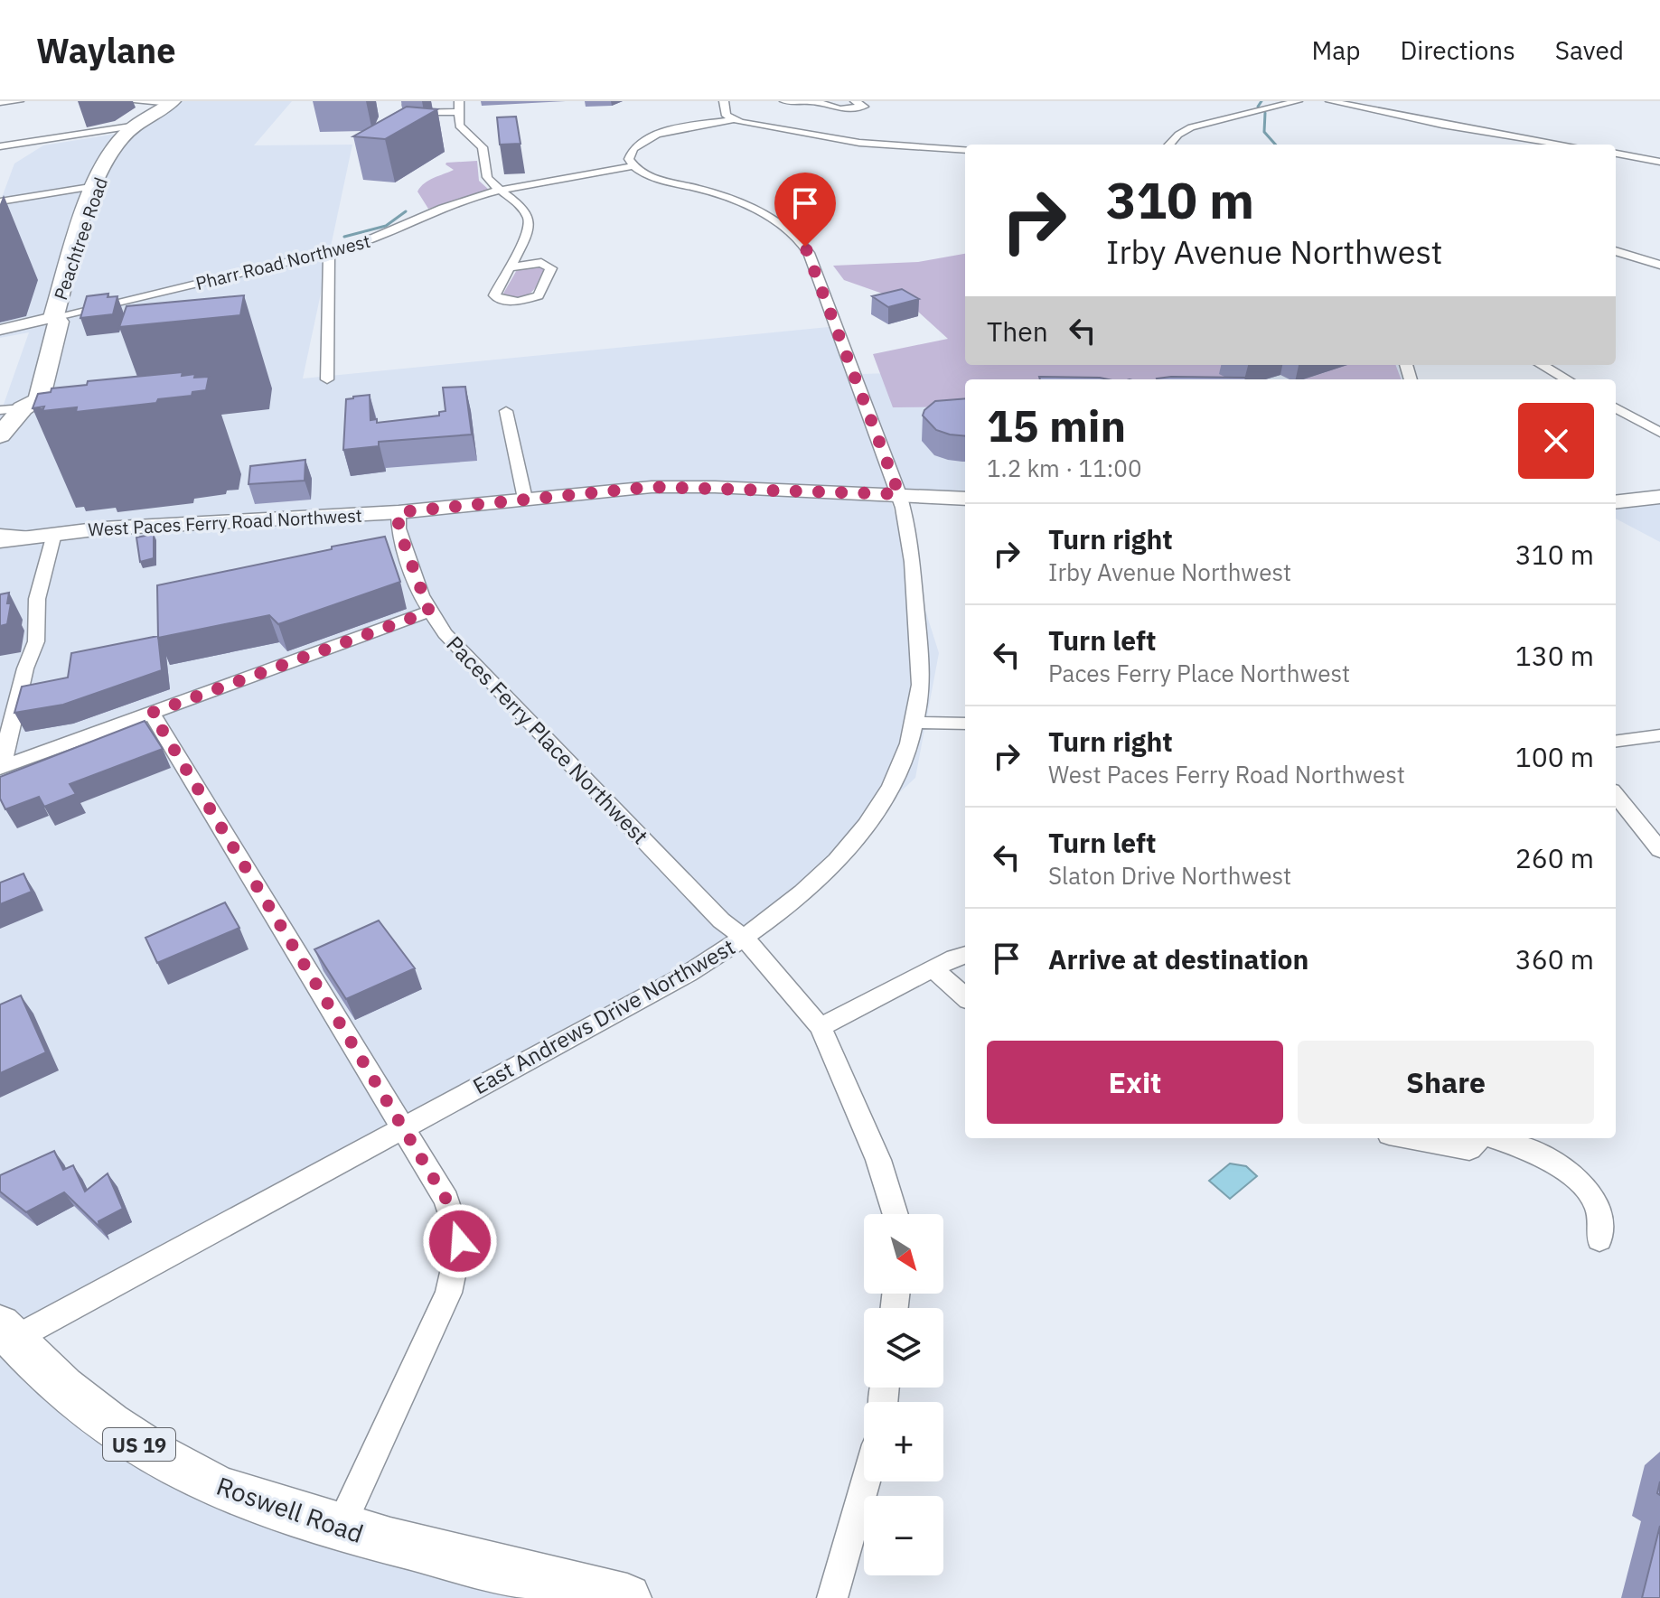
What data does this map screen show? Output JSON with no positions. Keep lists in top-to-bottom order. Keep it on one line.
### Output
{"streets":{"highway":["Peachtree Road"],"main road":["West Paces Ferry Road Northwest","US 19","Roswell Road"],"street":["Pharr Road Northwest","Paces Ferry Place Northwest","East Andrews Drive Northwest"]},"crossings":[["Peachtree Road","Pharr Road Northwest"],["Pharr Road Northwest","East Andrews Drive Northwest"],["West Paces Ferry Road Northwest","Paces Ferry Place Northwest"],["West Paces Ferry Road Northwest","East Andrews Drive Northwest"],["Paces Ferry Place Northwest","East Andrews Drive Northwest"],["East Andrews Drive Northwest","Roswell Road"]],"north":"bottom right","page":{"header":"Waylane","nav":["Map","Directions","Saved"],"turn":["310 m","Irby Avenue Northwest"],"then":"Then","heading":["15 min","1.2 km · 11:00"],"list":[{"name":"Turn right","note":"Irby Avenue Northwest","value":"310 m"},{"name":"Turn left","note":"Paces Ferry Place Northwest","value":"130 m"},{"name":"Turn right","note":"West Paces Ferry Road Northwest","value":"100 m"},{"name":"Turn left","note":"Slaton Drive Northwest","value":"260 m"},{"name":"Arrive at destination","value":"360 m"}],"buttons":["Exit","Share"],"map_buttons":["+","−"]}}
